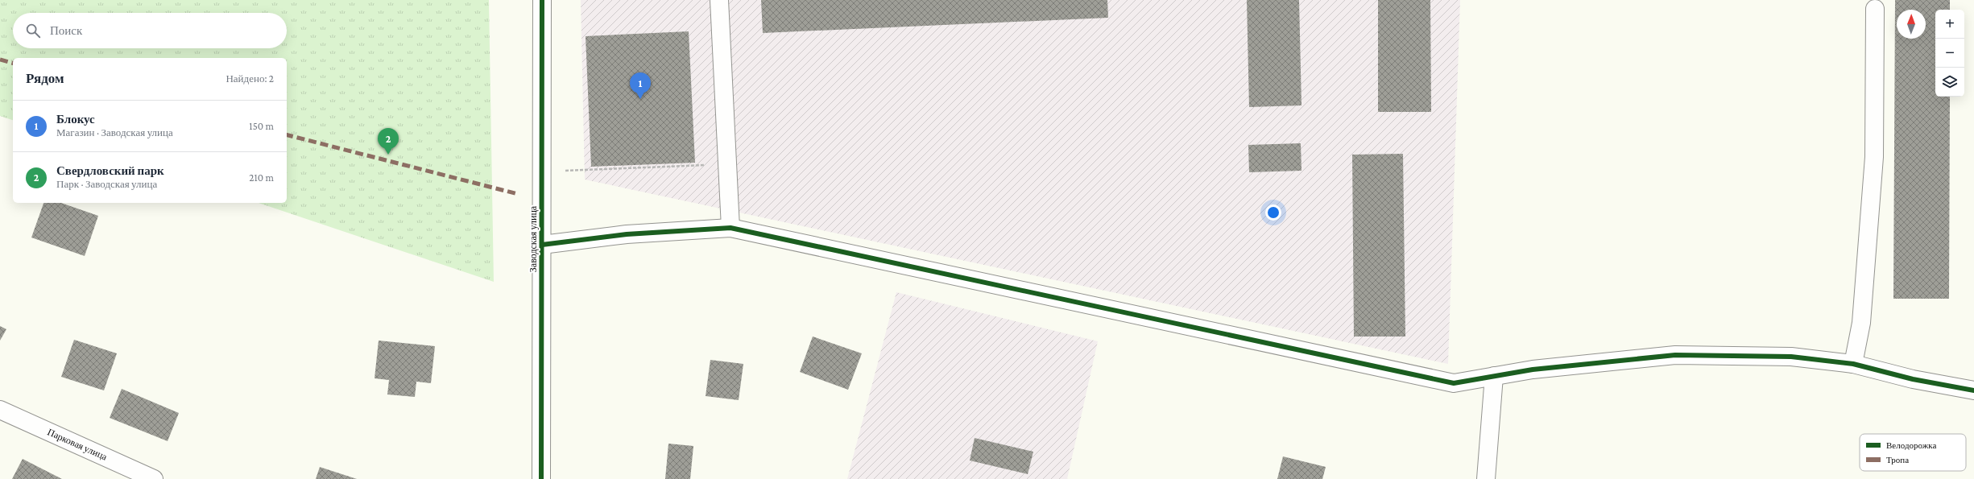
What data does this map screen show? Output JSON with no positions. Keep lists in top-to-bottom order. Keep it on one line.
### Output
{"streets":{"street":["Заводская улица","Парковая улица"]},"legend":["Велодорожка","Тропа"],"north":"top","page":{"map_buttons":["+","−"],"search":"Поиск","heading":["Рядом","Найдено: 2"],"pins":["1","2"],"list":[{"mark":"1","name":"Блокус","note":"Магазин · Заводская улица","value":"150 m"},{"mark":"2","name":"Свердловский парк","note":"Парк · Заводская улица","value":"210 m"}]}}
